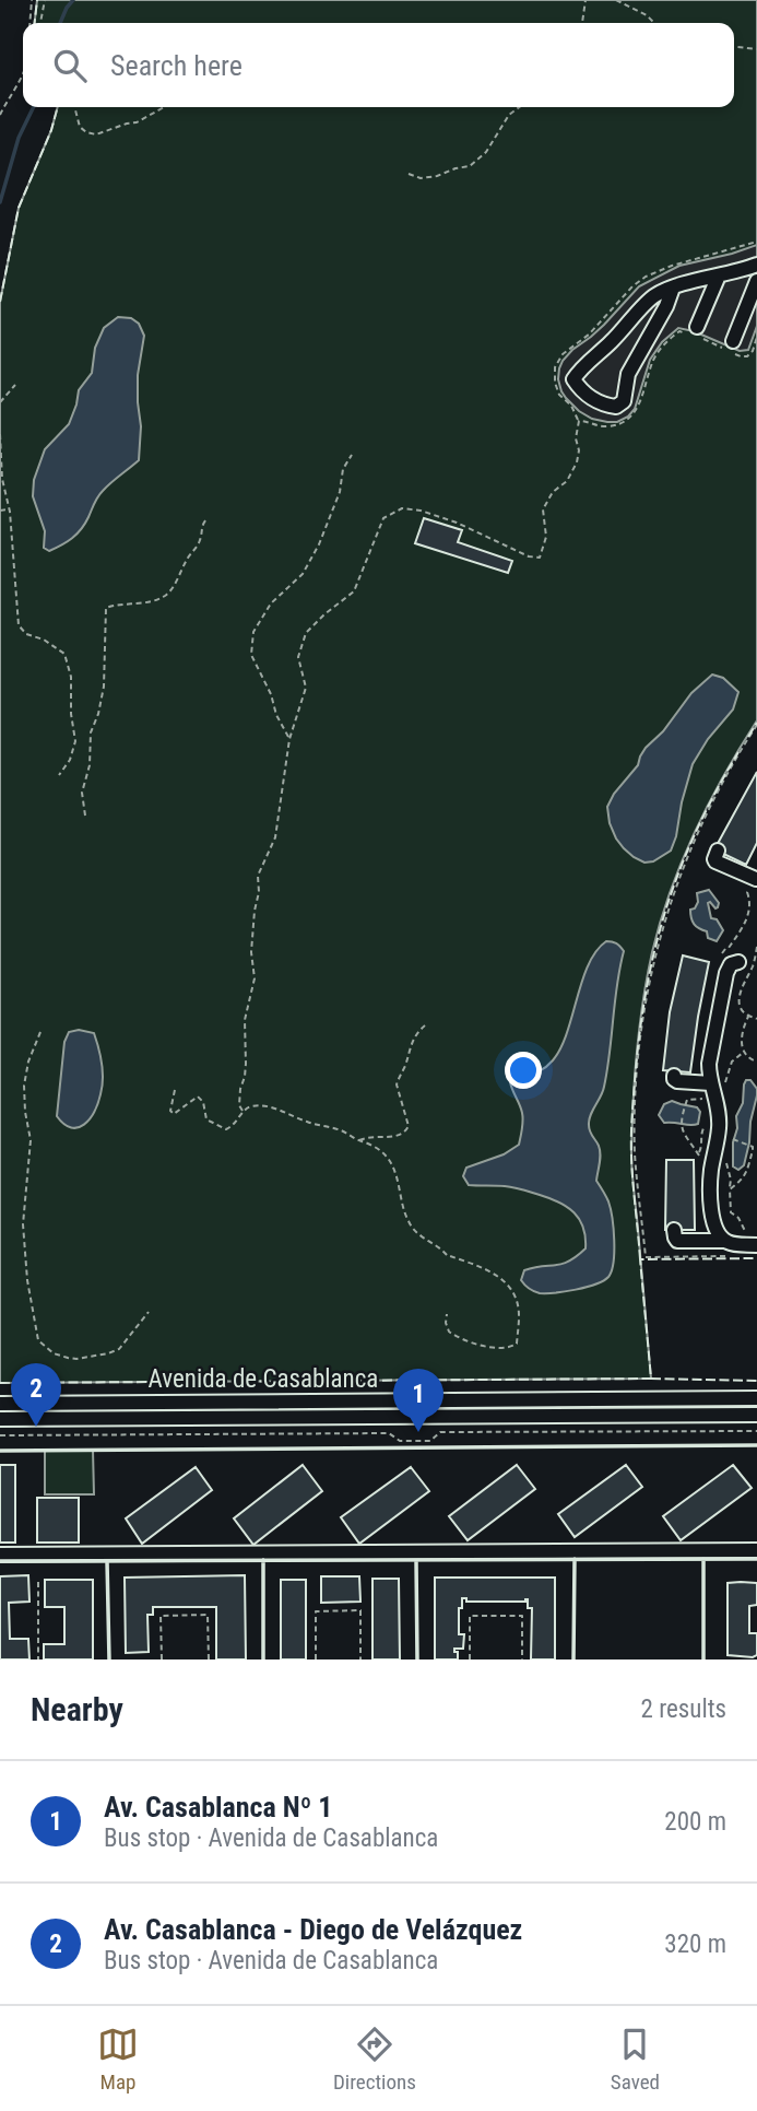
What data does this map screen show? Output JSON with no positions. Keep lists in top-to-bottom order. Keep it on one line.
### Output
{"streets":{"street":["Avenida de Casablanca"]},"page":{"search":"Search here","pins":["2","1"],"heading":["Nearby","2 results"],"list":[{"mark":"1","name":"Av. Casablanca Nº 1","note":"Bus stop · Avenida de Casablanca","value":"200 m"},{"mark":"2","name":"Av. Casablanca - Diego de Velázquez","note":"Bus stop · Avenida de Casablanca","value":"320 m"}],"nav":["Map","Directions","Saved"]}}
